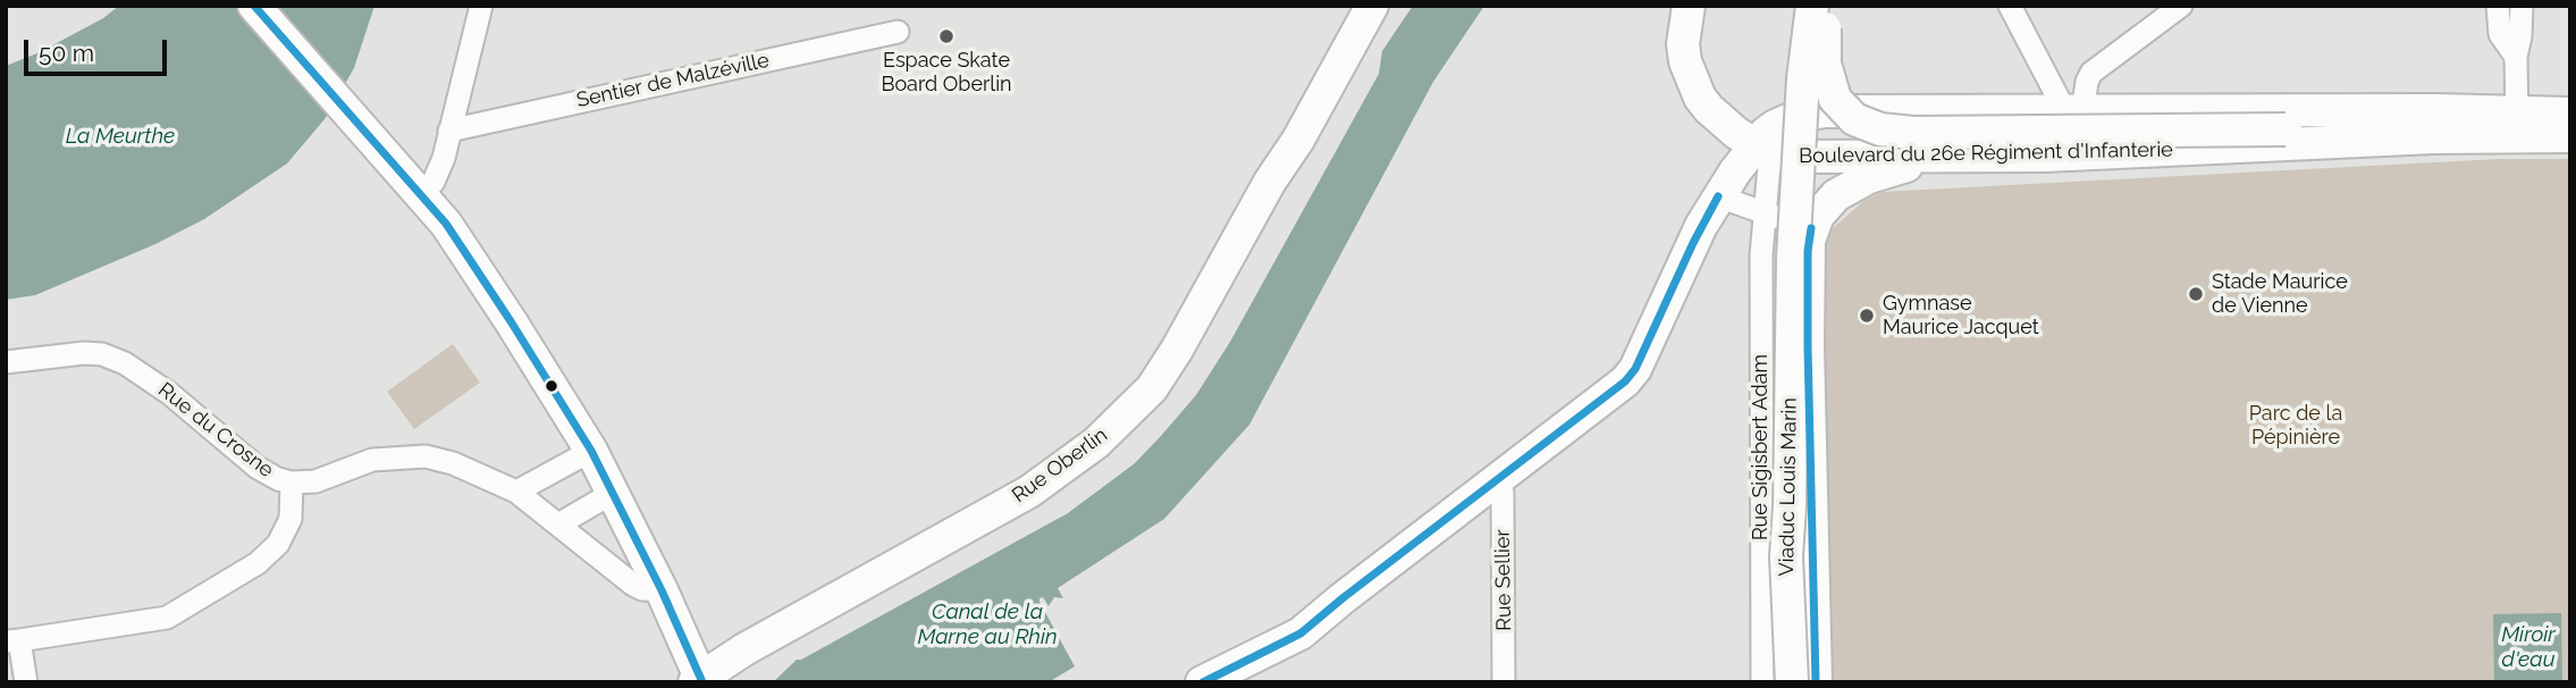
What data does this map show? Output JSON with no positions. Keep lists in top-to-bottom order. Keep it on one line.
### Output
{"streets":{"main road":["Boulevard du 26e Régiment d'Infanterie","Rue Oberlin","Viaduc Louis Marin"],"street":["Sentier de Malzéville","Rue du Crosne","Rue Sigisbert Adam","Rue Sellier"]},"crossings":[["Boulevard du 26e Régiment d'Infanterie","Rue Sigisbert Adam"]],"water":["La Meurthe","Canal de la Marne au Rhin","Miroir d'eau"],"parks":["Parc de la Pépinière"],"places":["Espace Skate Board Oberlin","Stade Maurice de Vienne","Gymnase Maurice Jacquet"],"scale_bar":"50 m"}
